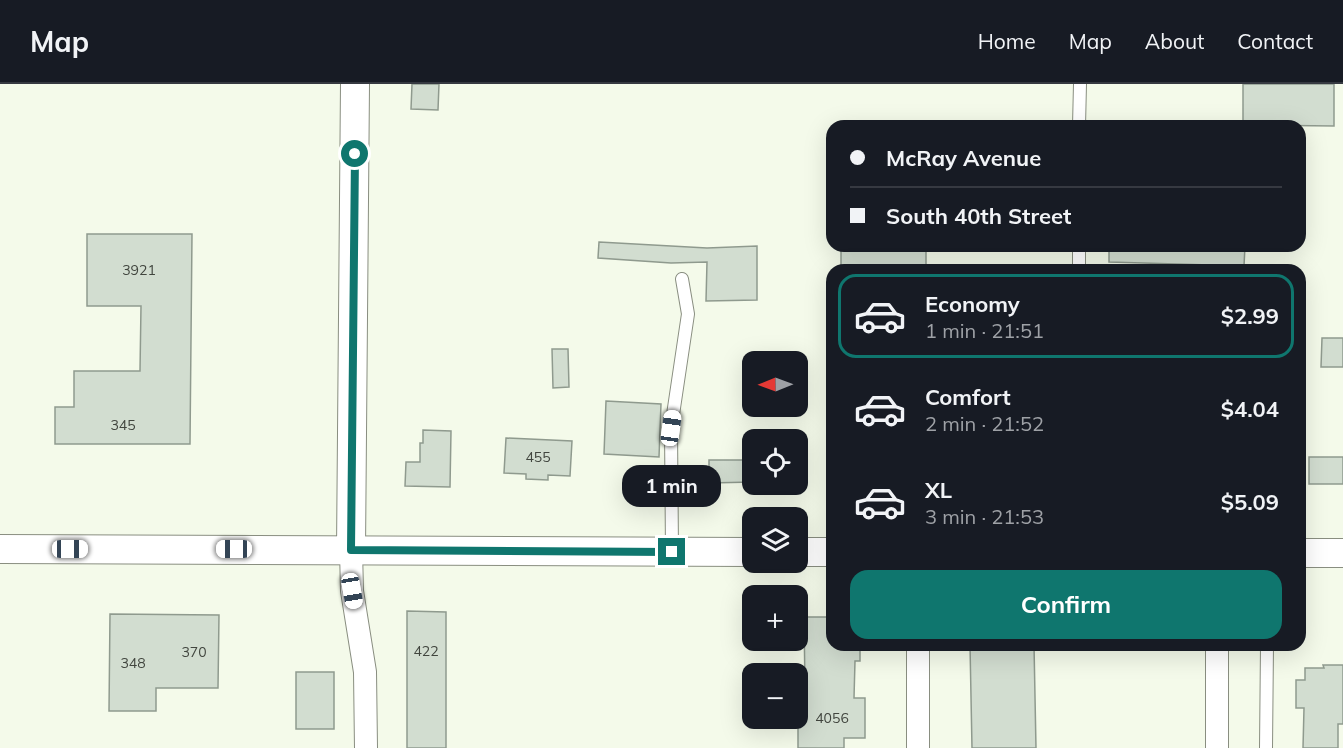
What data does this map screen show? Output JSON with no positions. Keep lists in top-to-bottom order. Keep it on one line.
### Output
{"house_numbers":["3921","345","455","422","370","348","4056"],"north":"left","page":{"header":"Map","nav":["Home","Map","About","Contact"],"banner":["McRay Avenue","South 40th Street"],"list":[{"name":"Economy","note":"1 min · 21:51","value":"$2.99"},{"name":"Comfort","note":"2 min · 21:52","value":"$4.04"},{"name":"XL","note":"3 min · 21:53","value":"$5.09"}],"map_buttons":["+","−"],"bubble":"1 min","buttons":"Confirm"}}
